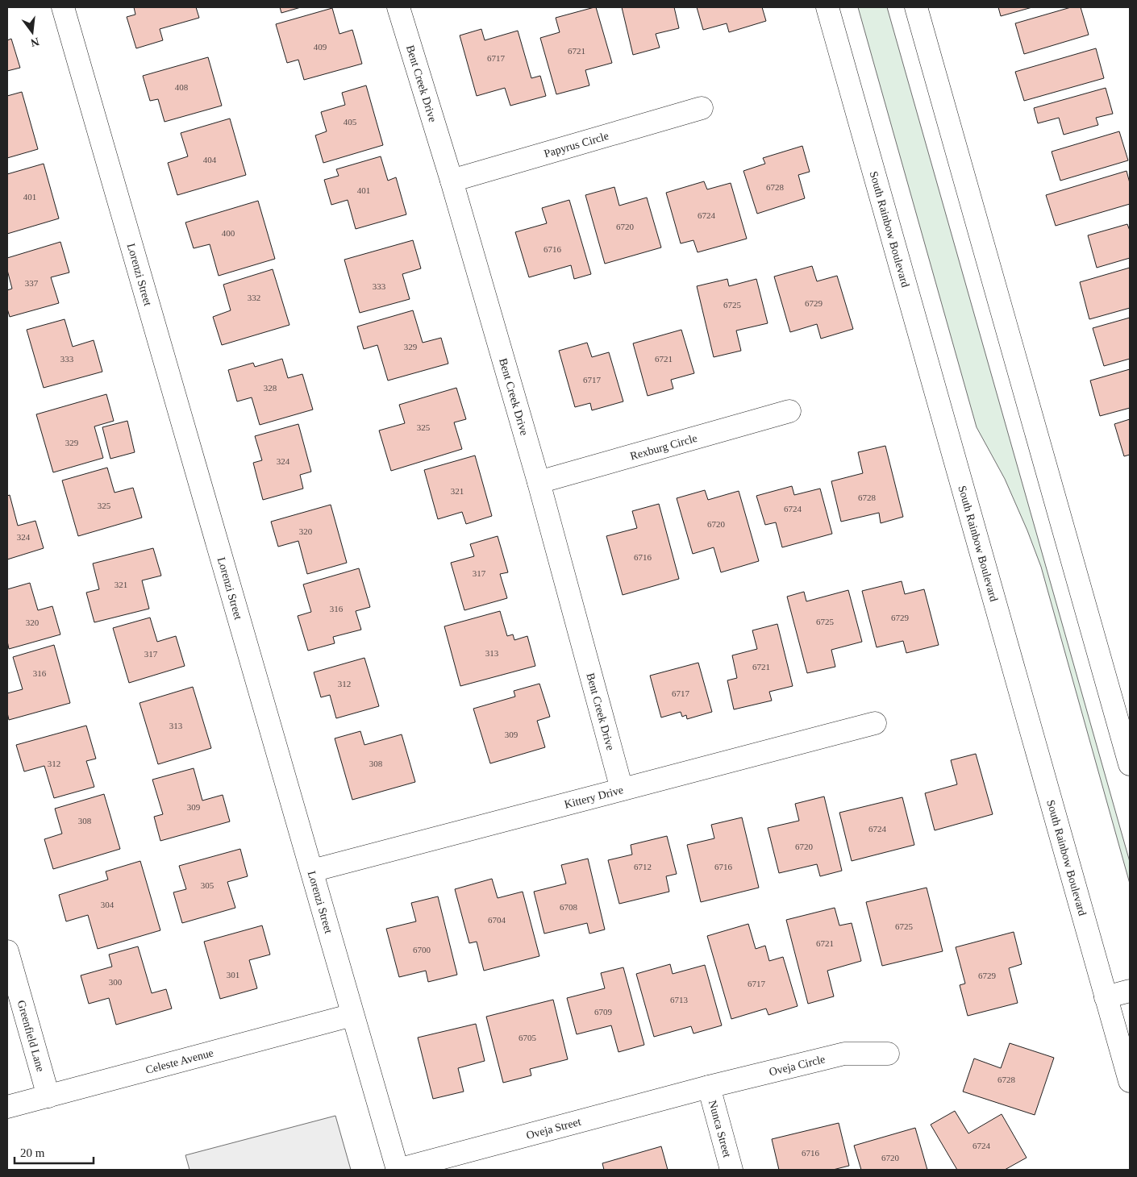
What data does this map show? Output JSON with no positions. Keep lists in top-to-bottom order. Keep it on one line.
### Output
{"streets":{"street":["Bent Creek Drive","Papyrus Circle","South Rainbow Boulevard","Lorenzi Street","Rexburg Circle","Kittery Drive","Greenfield Lane","Celeste Avenue","Oveja Circle","Oveja Street","Nunca Street"]},"crossings":[["Bent Creek Drive","Papyrus Circle"],["Bent Creek Drive","Rexburg Circle"],["Bent Creek Drive","Kittery Drive"],["Lorenzi Street","Kittery Drive"],["Lorenzi Street","Celeste Avenue"],["Lorenzi Street","Oveja Street"],["Greenfield Lane","Celeste Avenue"],["Oveja Circle","Oveja Street"],["Oveja Circle","Nunca Street"],["Oveja Street","Nunca Street"]],"house_numbers":["409","6721","6717","408","405","404","6728","401","401","6724","6720","400","6716","337","333","332","6729","6725","329","333","6721","6717","328","325","329","324","321","6728","325","6724","6720","320","324","6716","317","321","316","6729","6725","320","313","317","6721","316","312","6717","313","309","312","308","309","308","6724","6720","6712","6716","305","304","6708","6704","6725","6721","6700","301","6729","300","6717","6713","6709","6705","6728","6724","6716","6720"],"scale_bar":"20 m","north":"bottom"}
